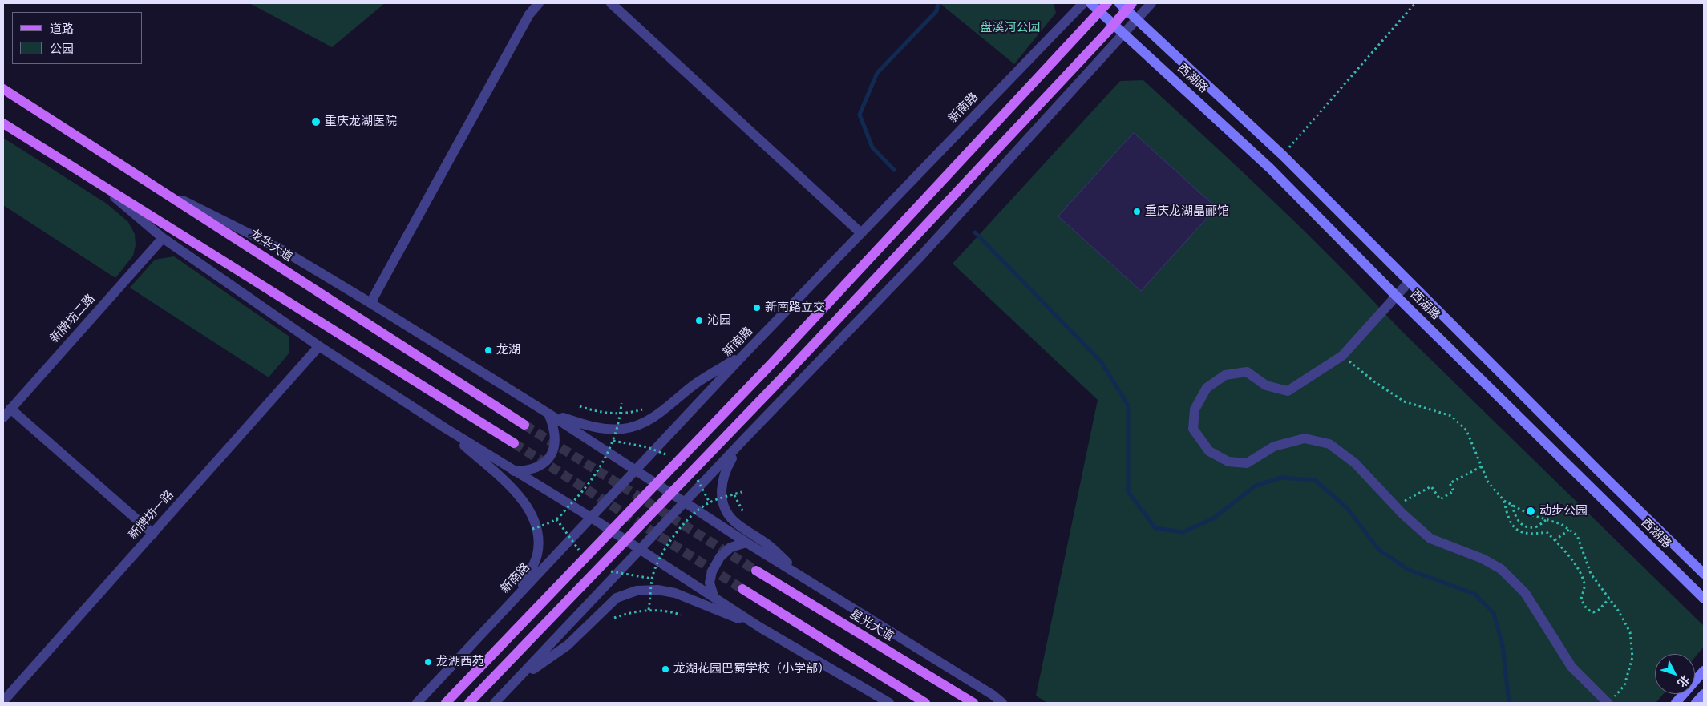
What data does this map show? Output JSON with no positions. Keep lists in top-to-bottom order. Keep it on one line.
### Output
{"streets":{"main road":["西湖路","龙华大道","星光大道"],"street":["新南路","新牌坊二路","新牌坊一路"]},"parks":["盘溪河公园"],"places":["重庆龙湖医院","重庆龙湖晶郦馆","新南路立交","沁园","龙湖","动步公园","龙湖西苑","龙湖花园巴蜀学校（小学部）"],"legend":["道路","公园"],"north":"bottom right"}
